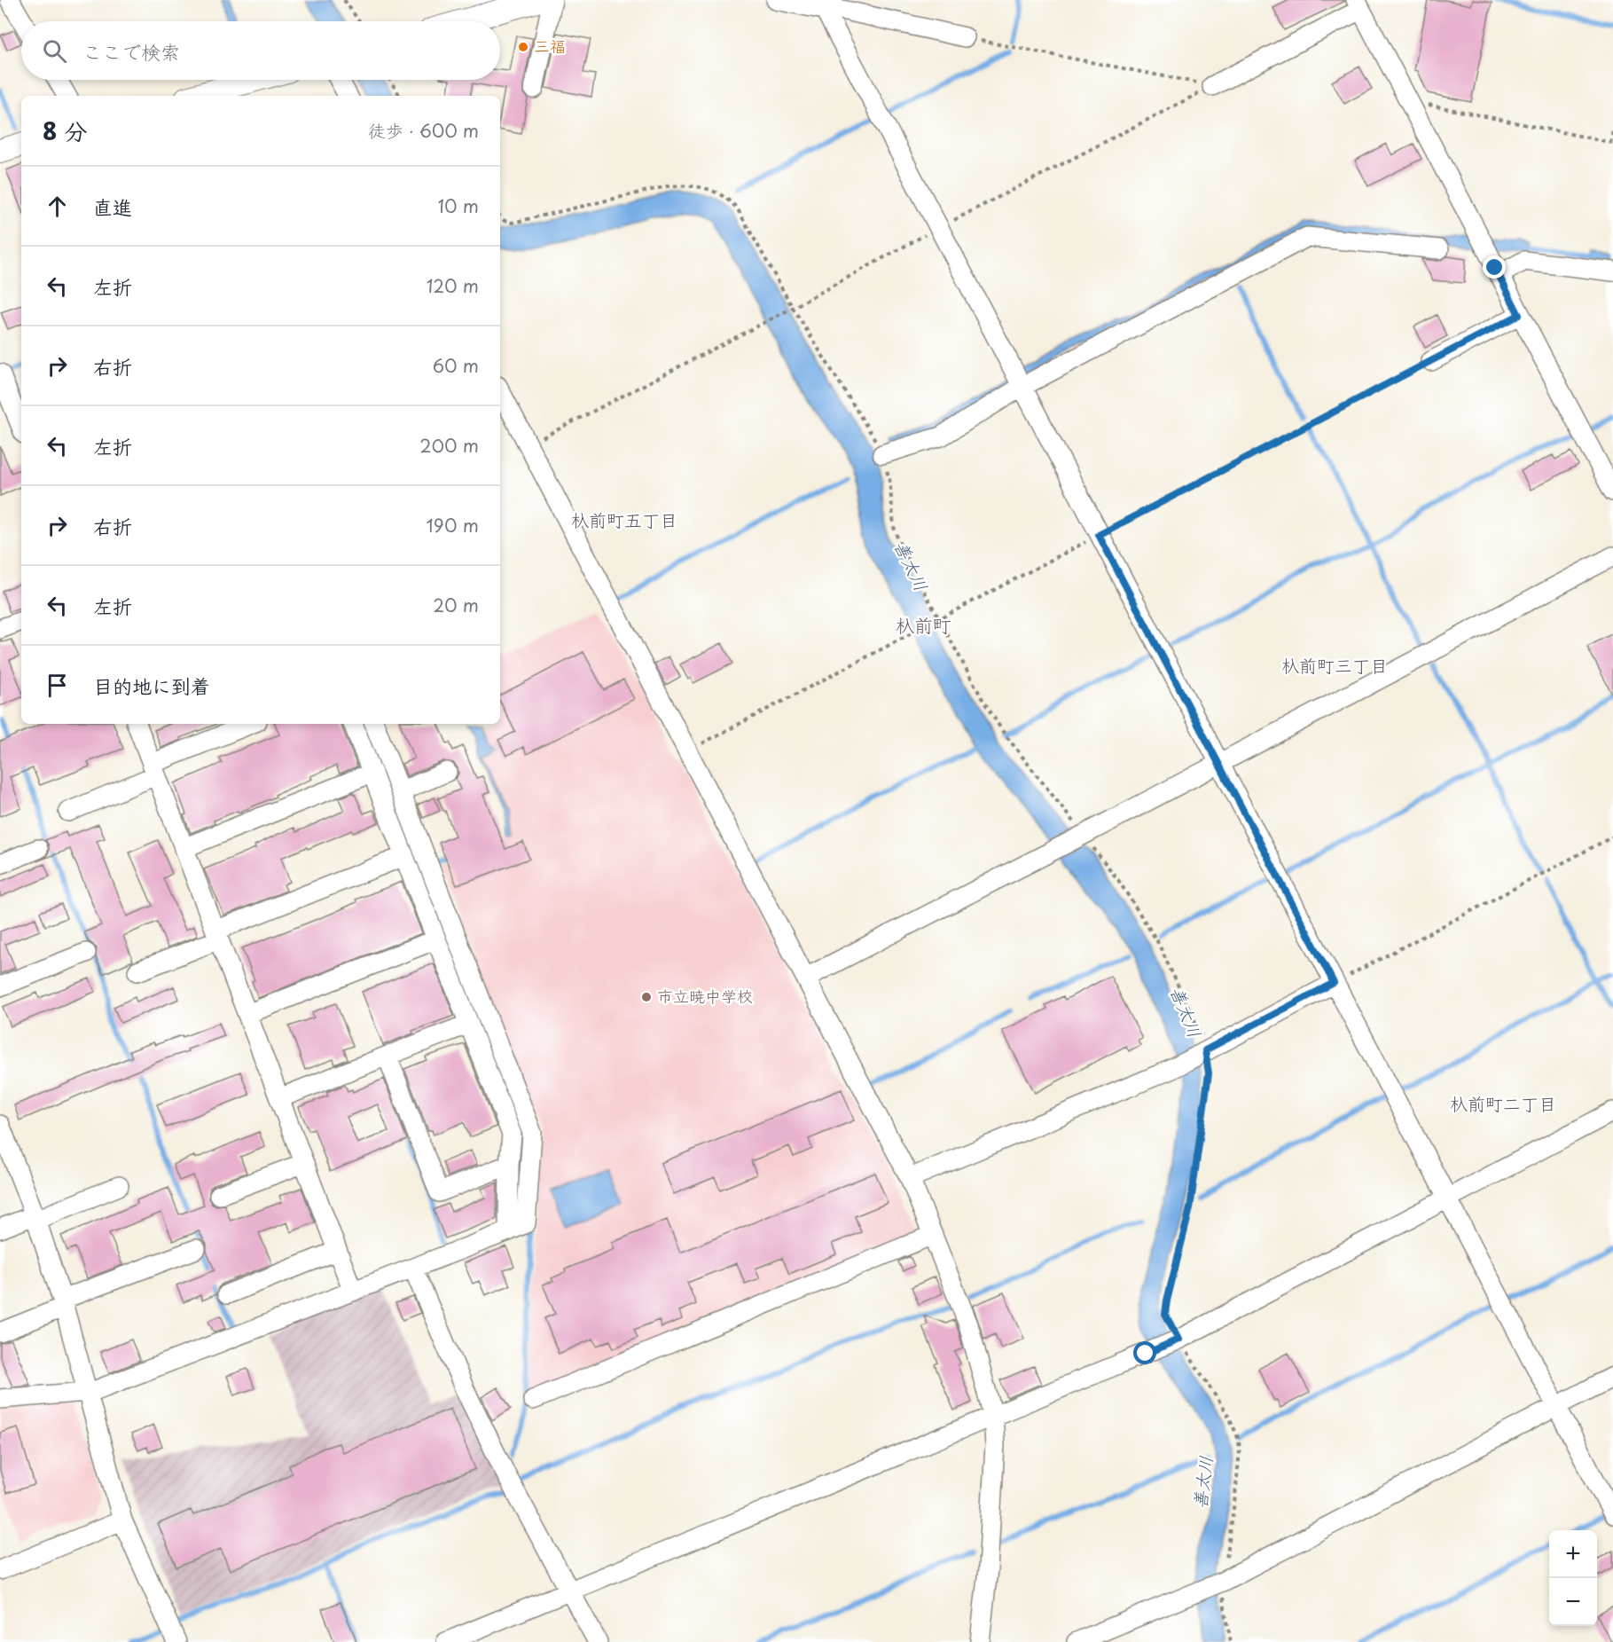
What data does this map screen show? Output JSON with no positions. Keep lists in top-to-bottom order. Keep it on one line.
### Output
{"districts":["杁前町五丁目","杁前町","杁前町三丁目","杁前町二丁目"],"water":["善太川"],"places":["三福","市立暁中学校"],"page":{"search":"ここで検索","heading":["8 分","徒歩 · 600 m"],"list":[["直進","10 m"],["左折","120 m"],["右折","60 m"],["左折","200 m"],["右折","190 m"],["左折","20 m"],"目的地に到着"],"map_buttons":["+","−"]}}
